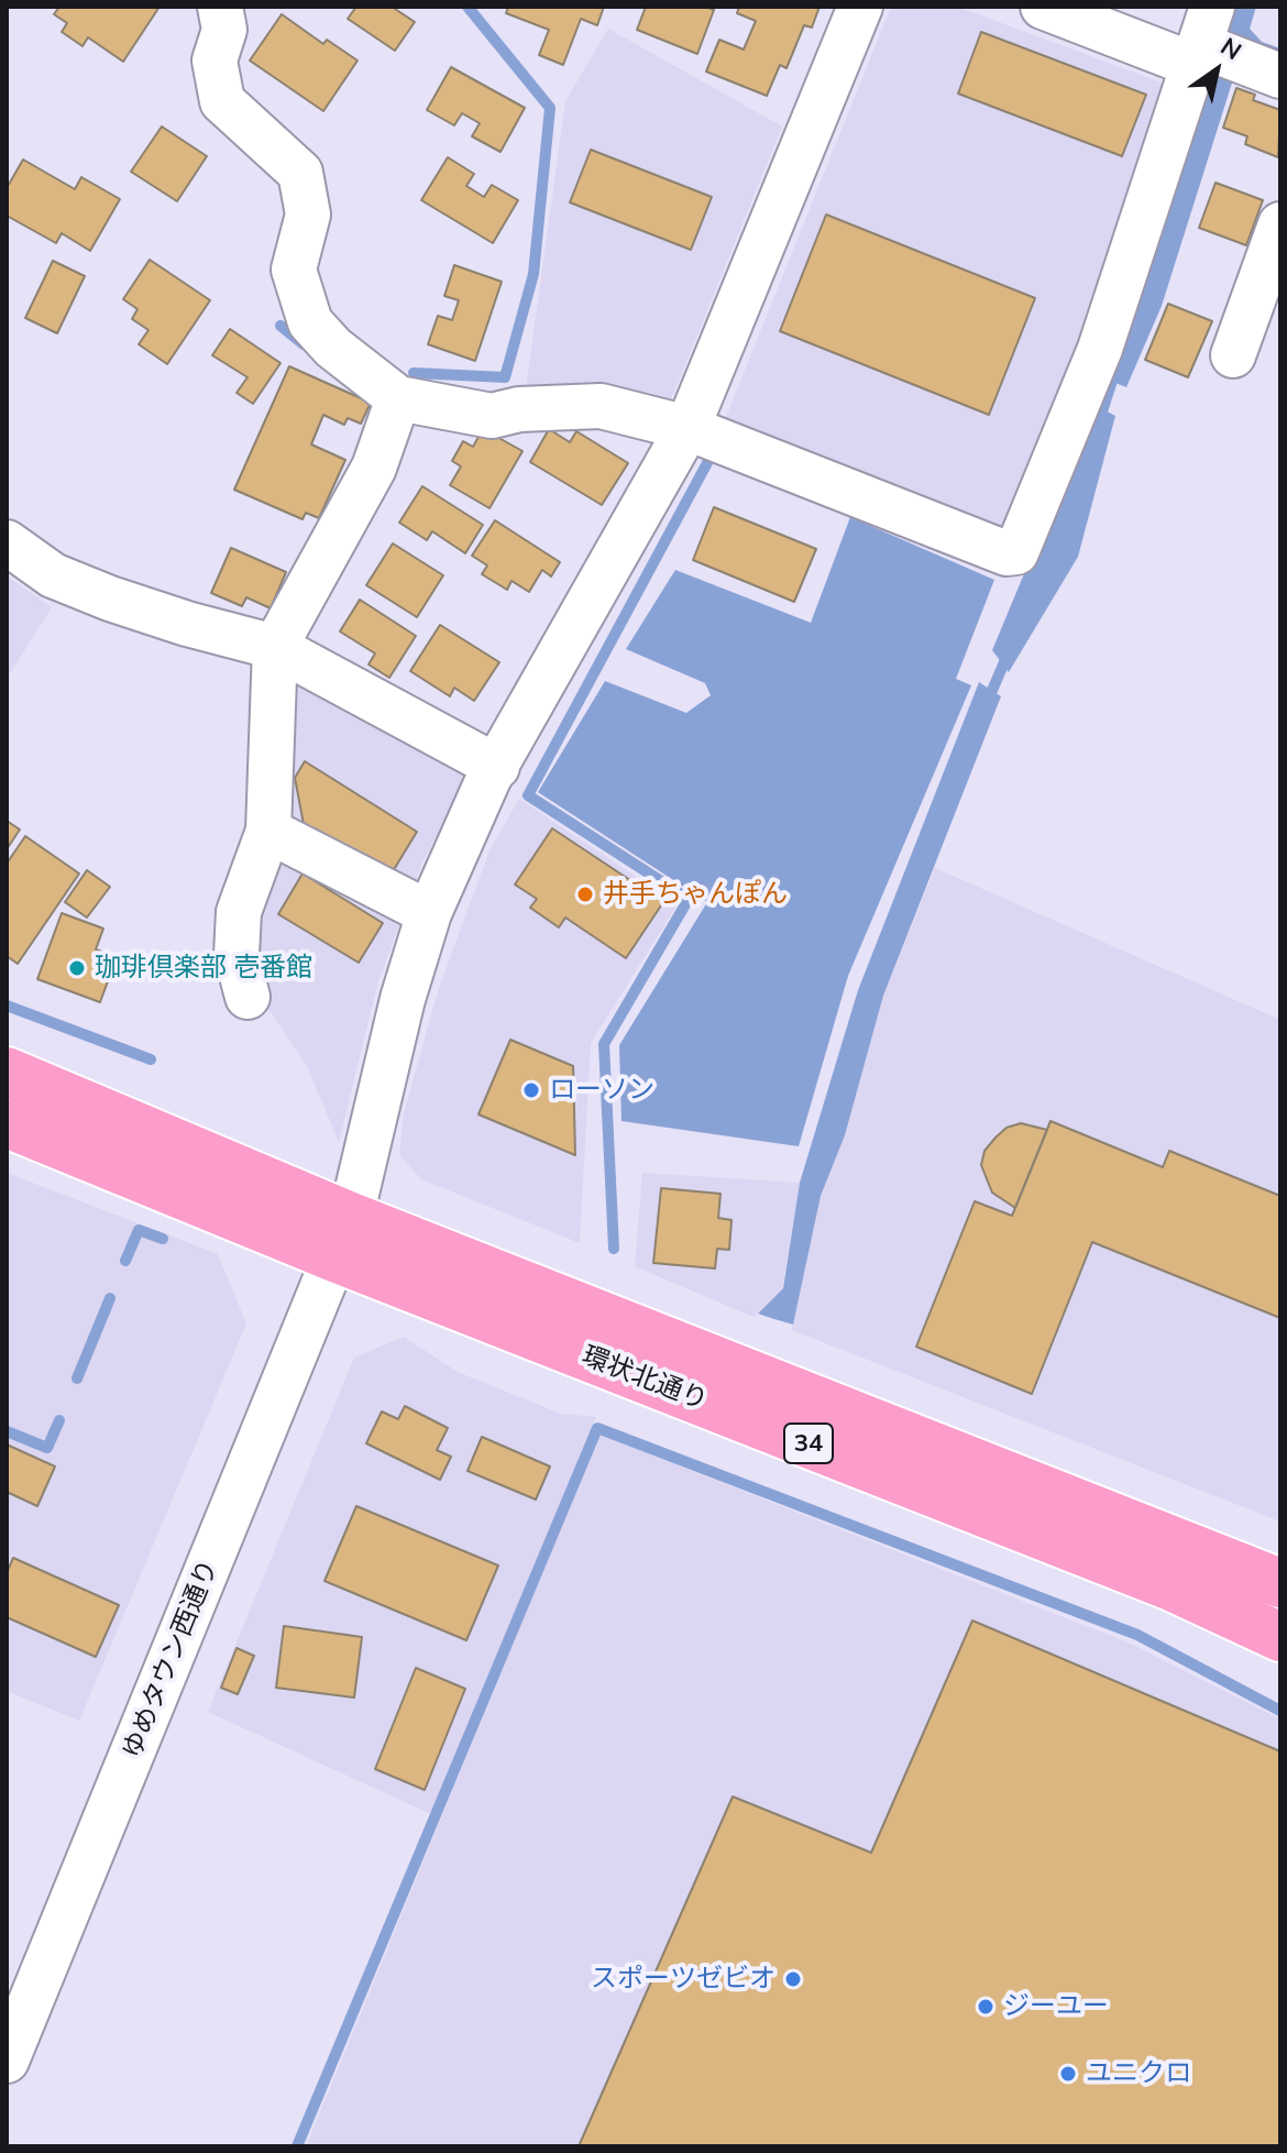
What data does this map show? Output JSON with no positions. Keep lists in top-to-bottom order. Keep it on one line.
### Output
{"streets":{"highway":["環状北通り","34"],"street":["ゆめタウン西通り"]},"crossings":[["環状北通り","ゆめタウン西通り"]],"places":["井手ちゃんぽん","珈琲倶楽部 壱番館","ローソン","スポーツゼビオ","ジーユー","ユニクロ"],"north":"top right"}
